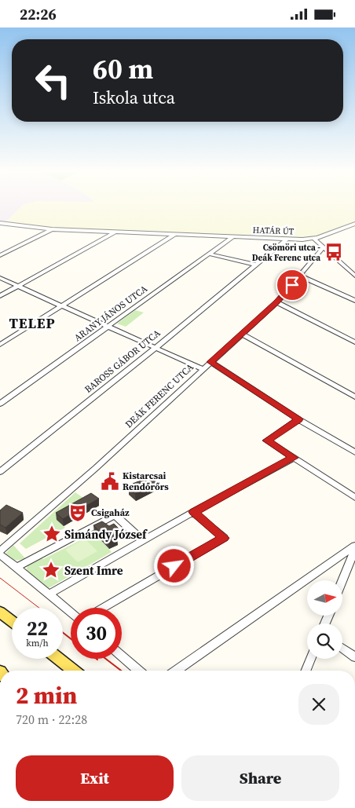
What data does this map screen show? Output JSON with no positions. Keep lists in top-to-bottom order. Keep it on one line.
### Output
{"streets":{"street":["HATÁR ÚT","ARANY JÁNOS UTCA","BAROSS GÁBOR UTCA","DEÁK FERENC UTCA"]},"crossings":[["HATÁR ÚT","ARANY JÁNOS UTCA"],["HATÁR ÚT","BAROSS GÁBOR UTCA"]],"districts":["TELEP"],"places":{"bus stop":["Csömöri utca - Deák Ferenc utca"],"public building":["Kistarcsai Rendőrőrs"],"theatre":["Csigaház"],"place":["Simándy József","Szent Imre"]},"north":"right","page":{"status":"22:26","turn":["60 m","Iskola utca"],"speed":"22 km/h","limit":"30","heading":["2 min","720 m · 22:28"],"buttons":["Exit","Share"]}}
